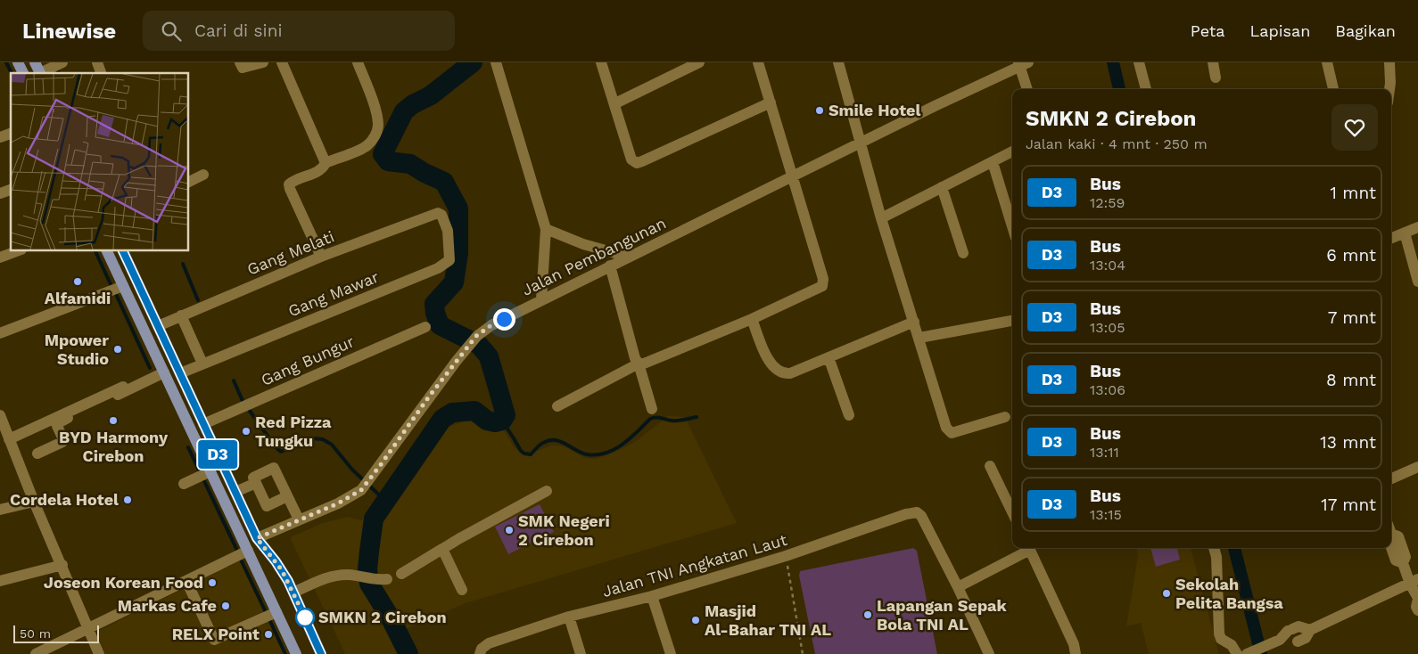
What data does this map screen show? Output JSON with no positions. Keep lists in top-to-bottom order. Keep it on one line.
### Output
{"streets":{"street":["Gang Melati","Jalan Pembangunan","Gang Mawar","Gang Bungur","Jalan TNI Angkatan Laut"]},"crossings":[["Gang Melati","Gang Mawar"]],"places":["Smile Hotel","Alfamidi","Mpower Studio","BYD Harmony Cirebon","Red Pizza Tungku","Cordela Hotel","SMK Negeri 2 Cirebon","Joseon Korean Food","Sekolah Pelita Bangsa","Markas Cafe","Lapangan Sepak Bola TNI AL","SMKN 2 Cirebon","Masjid Al-Bahar TNI AL","RELX Point"],"lines":["bus line D3"],"scale_bar":"50 m","page":{"header":"Linewise","search":"Cari di sini","nav":["Peta","Lapisan","Bagikan"],"on_map":"D3","heading":["SMKN 2 Cirebon","Jalan kaki · 4 mnt · 250 m"],"list":[{"mark":"D3","name":"Bus","note":"12:59","value":"1 mnt"},{"mark":"D3","name":"Bus","note":"13:04","value":"6 mnt"},{"mark":"D3","name":"Bus","note":"13:05","value":"7 mnt"},{"mark":"D3","name":"Bus","note":"13:06","value":"8 mnt"},{"mark":"D3","name":"Bus","note":"13:11","value":"13 mnt"},{"mark":"D3","name":"Bus","note":"13:15","value":"17 mnt"}],"scale":"50 m"}}
